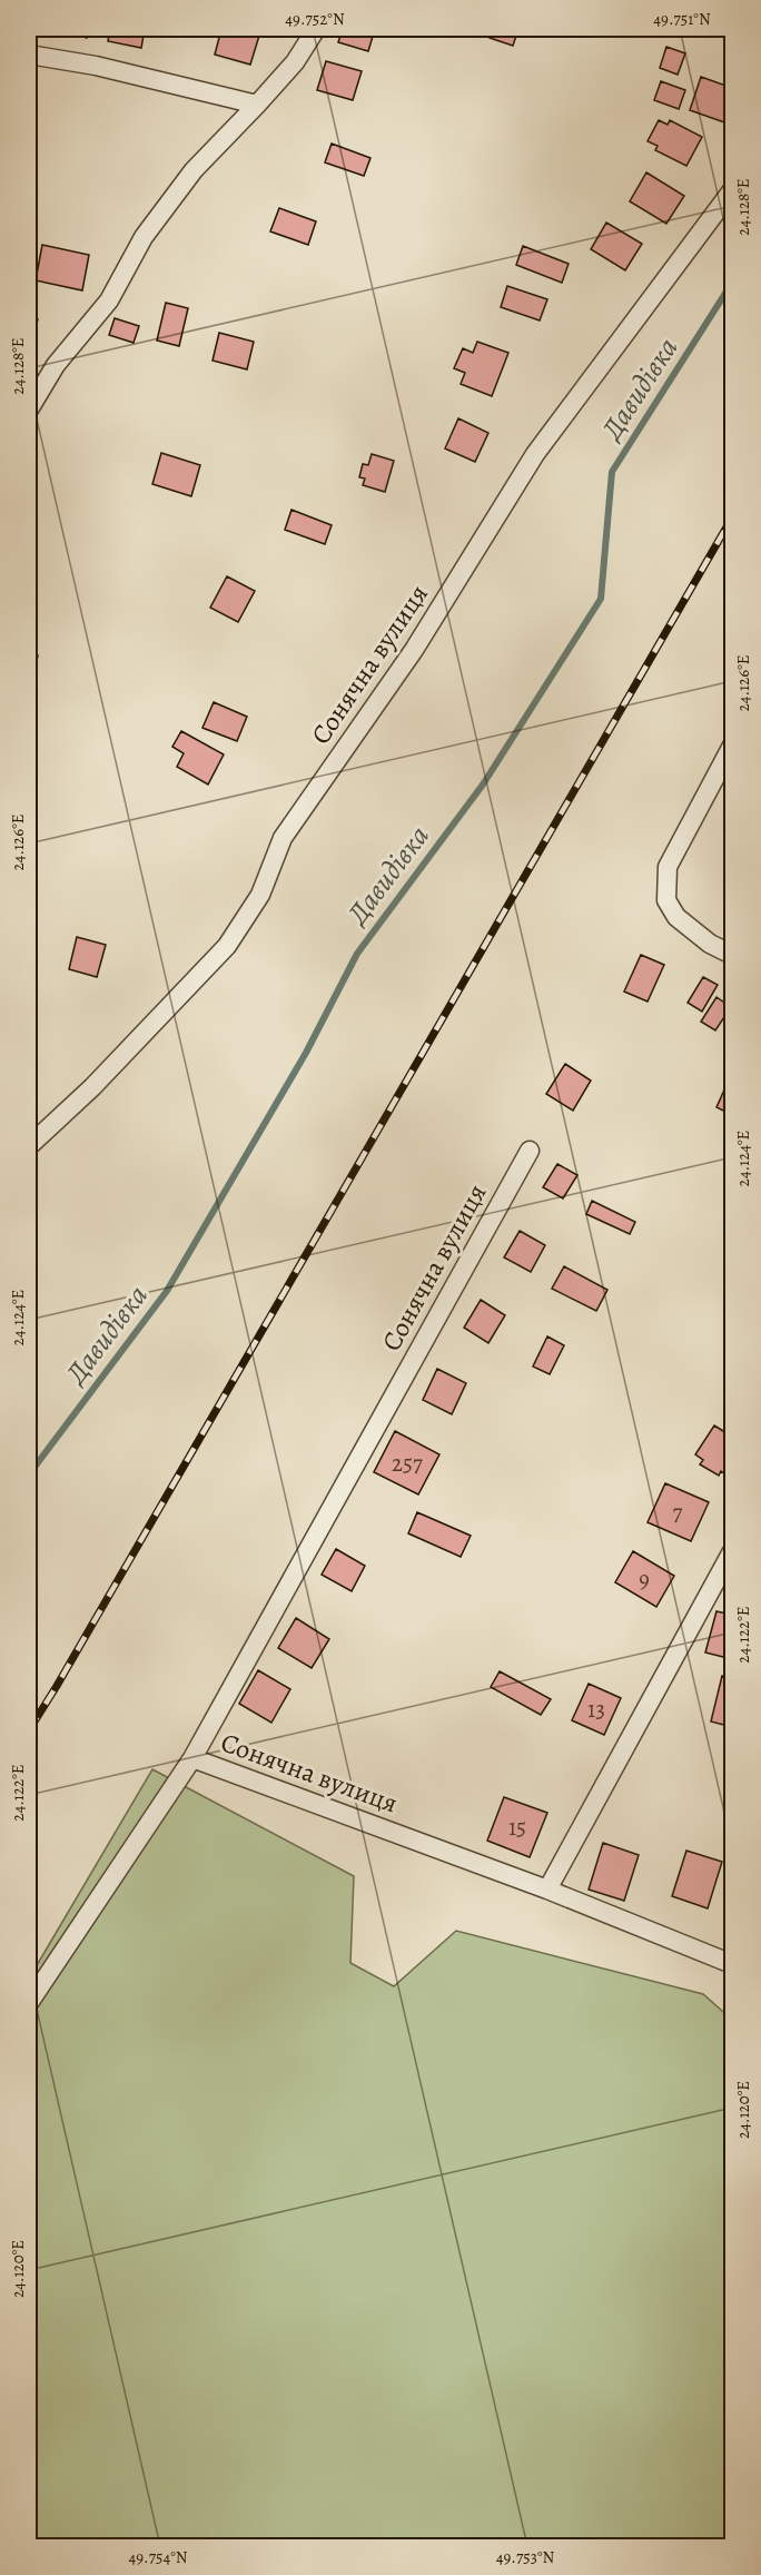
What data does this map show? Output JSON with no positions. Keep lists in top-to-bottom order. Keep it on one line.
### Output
{"streets":{"street":["Сонячна вулиця"]},"water":["Давидівка"],"house_numbers":["257","7","9","13","15"],"coordinates":["49.752°N","49.751°N","24.128°E","24.126°E","24.124°E","24.122°E","24.120°E","49.754°N","49.753°N"]}
